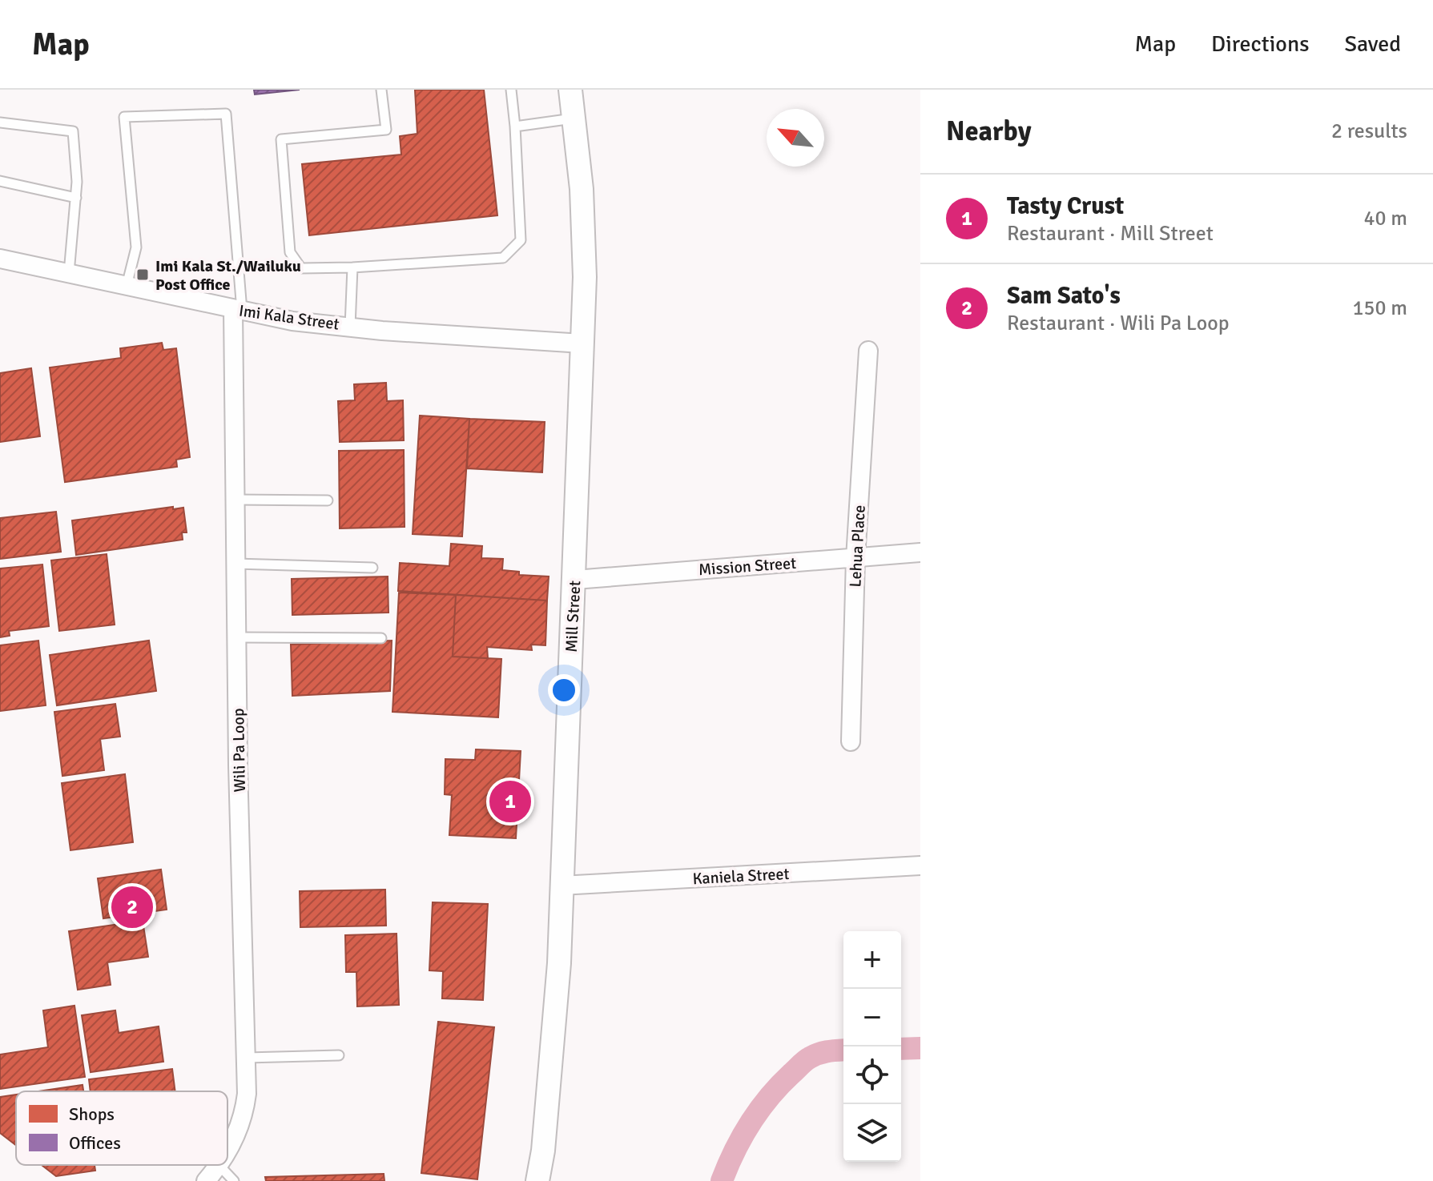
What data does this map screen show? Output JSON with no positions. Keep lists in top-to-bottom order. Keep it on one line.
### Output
{"streets":{"street":["Imi Kala Street","Lehua Place","Mission Street","Mill Street","Wili Pa Loop","Kaniela Street"]},"crossings":[["Imi Kala Street","Mill Street"],["Imi Kala Street","Wili Pa Loop"],["Lehua Place","Mission Street"],["Mission Street","Mill Street"],["Mill Street","Kaniela Street"]],"places":{"transit":["Imi Kala St./Wailuku Post Office"]},"legend":["Shops","Offices"],"north":"top left","page":{"header":"Map","nav":["Map","Directions","Saved"],"heading":["Nearby","2 results"],"list":[{"mark":"1","name":"Tasty Crust","note":"Restaurant · Mill Street","value":"40 m"},{"mark":"2","name":"Sam Sato's","note":"Restaurant · Wili Pa Loop","value":"150 m"}],"pins":["1","2"],"map_buttons":["+","−"]}}
